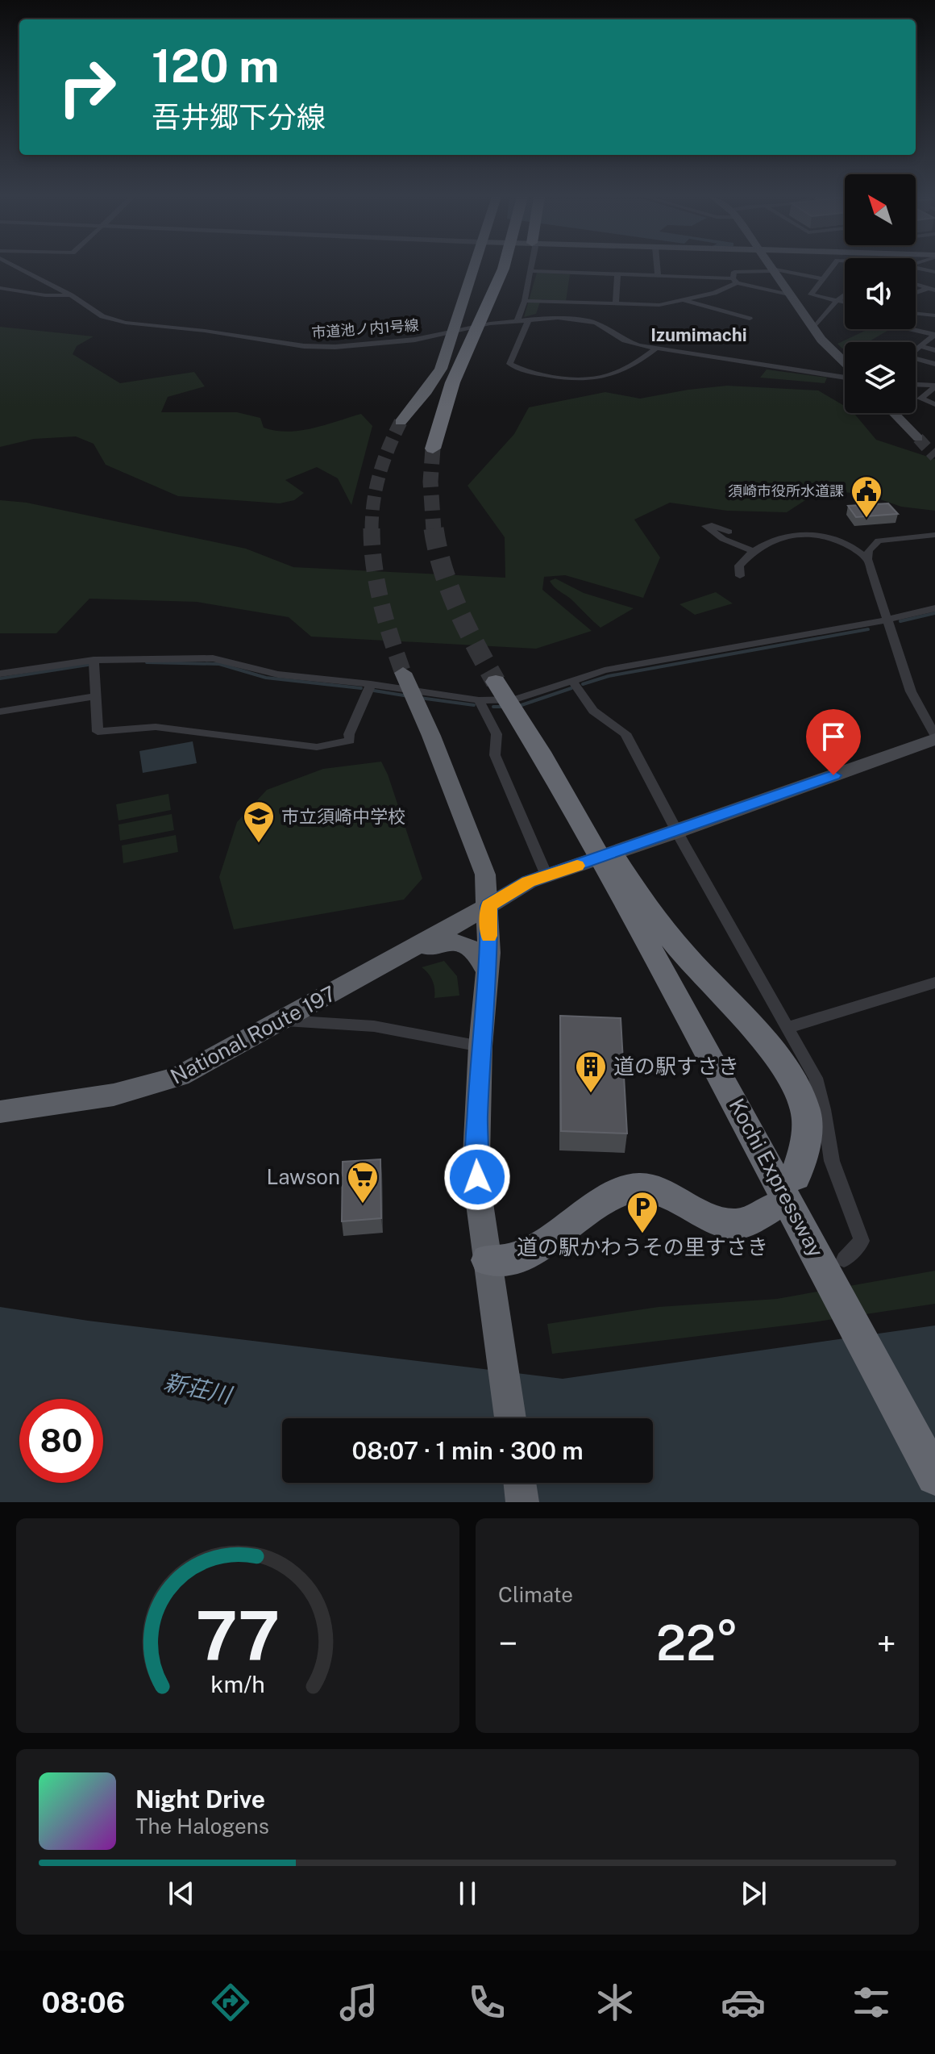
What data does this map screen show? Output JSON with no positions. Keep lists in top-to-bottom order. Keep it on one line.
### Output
{"streets":{"highway":["National Route 197","Kochi Expressway"],"street":["市道池ノ内1号線"]},"districts":["Izumimachi"],"water":["新荘川"],"places":{"public building":["須崎市役所水道課"],"school or university":["市立須崎中学校"],"building":["道の駅すさき"],"supermarket":["Lawson"],"parking":["道の駅かわうその里すさき"]},"north":"top left","page":{"turn":["120 m","吾井郷下分線"],"limit":"80","trip":"08:07 · 1 min · 300 m","tile":"Climate","heat":["−","22°","+"],"song":["Night Drive","The Halogens"],"tabs":"08:06","gauge":["77","km/h"]}}
